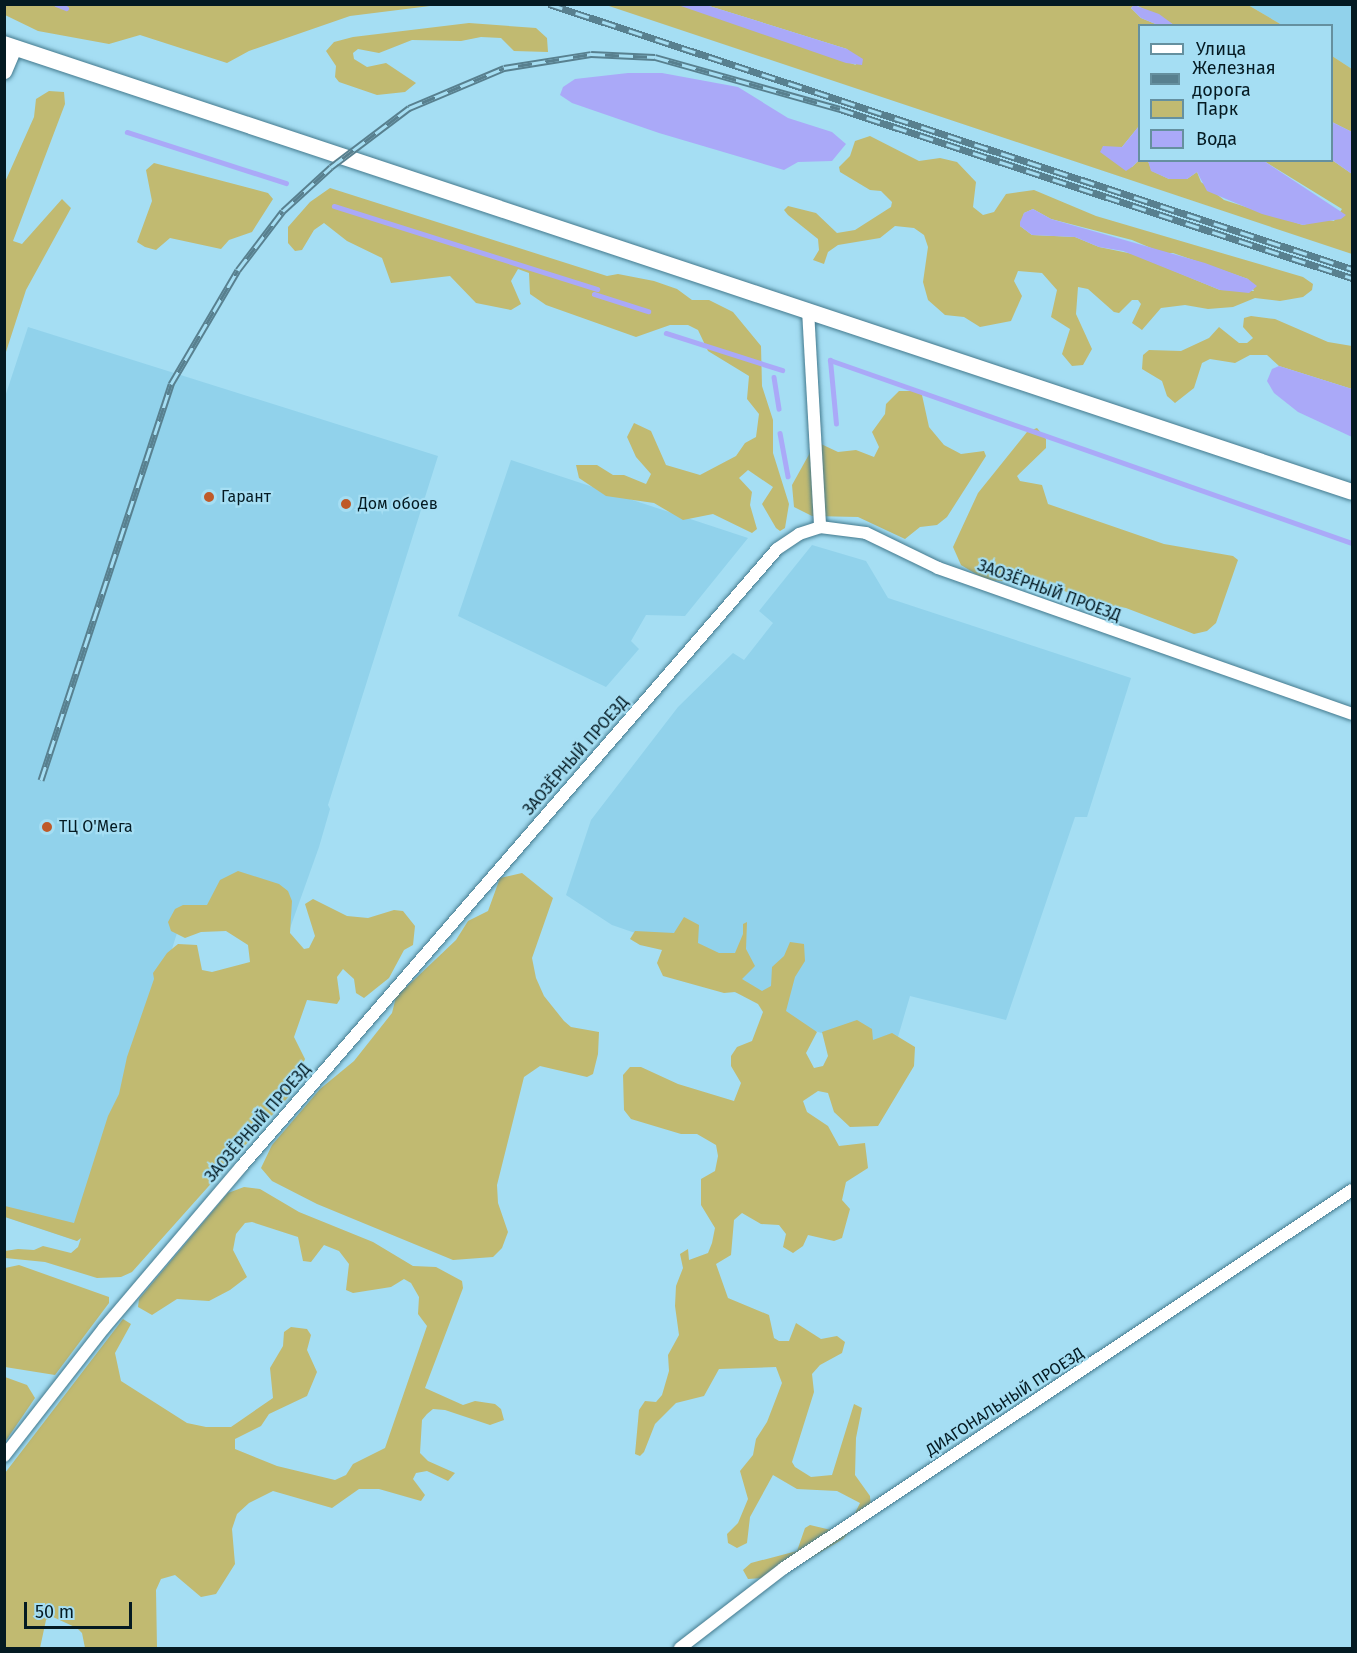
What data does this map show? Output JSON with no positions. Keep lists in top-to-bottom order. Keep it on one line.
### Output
{"streets":{"street":["ЗАОЗЁРНЫЙ ПРОЕЗД","ДИАГОНАЛЬНЫЙ ПРОЕЗД"]},"places":["Гарант","Дом обоев","ТЦ О'Мега"],"legend":["Улица","Железная дорога","Парк","Вода"],"scale_bar":"50 m"}
